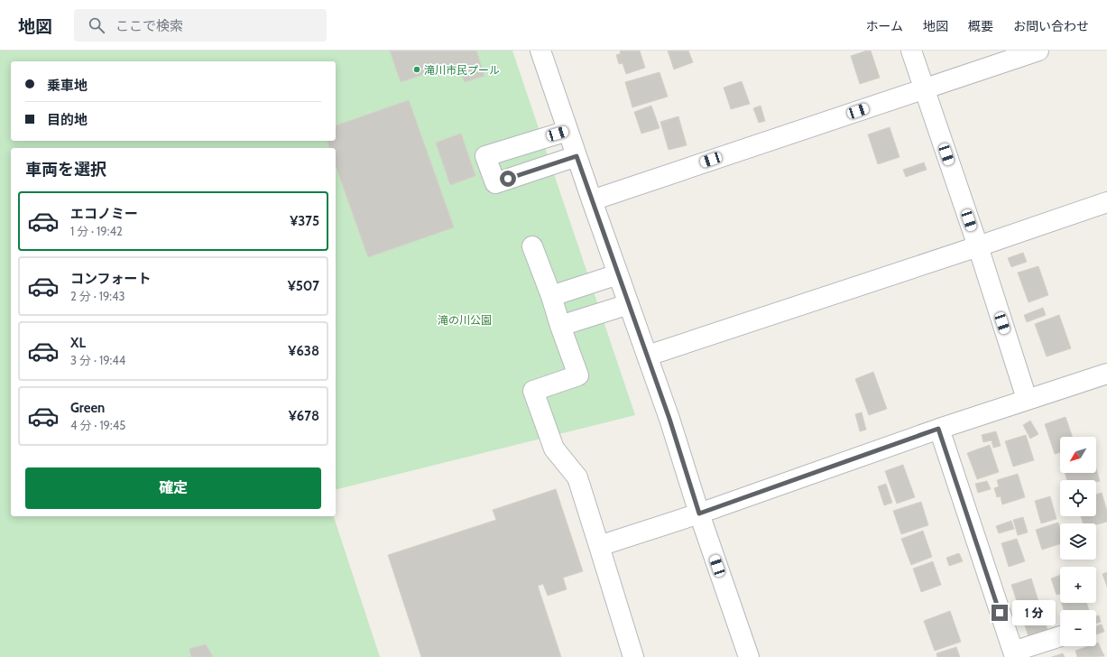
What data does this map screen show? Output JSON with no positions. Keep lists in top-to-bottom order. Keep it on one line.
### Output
{"parks":["滝の川公園"],"places":["滝川市民プール"],"north":"bottom left","page":{"header":"地図","search":"ここで検索","nav":["ホーム","地図","概要","お問い合わせ"],"banner":["乗車地","目的地"],"heading":"車両を選択","list":[{"name":"エコノミー","note":"1 分 · 19:42","value":"¥375"},{"name":"コンフォート","note":"2 分 · 19:43","value":"¥507"},{"name":"XL","note":"3 分 · 19:44","value":"¥638"},{"name":"Green","note":"4 分 · 19:45","value":"¥678"}],"map_buttons":["+","−"],"buttons":"確定","bubble":"1 分"}}
